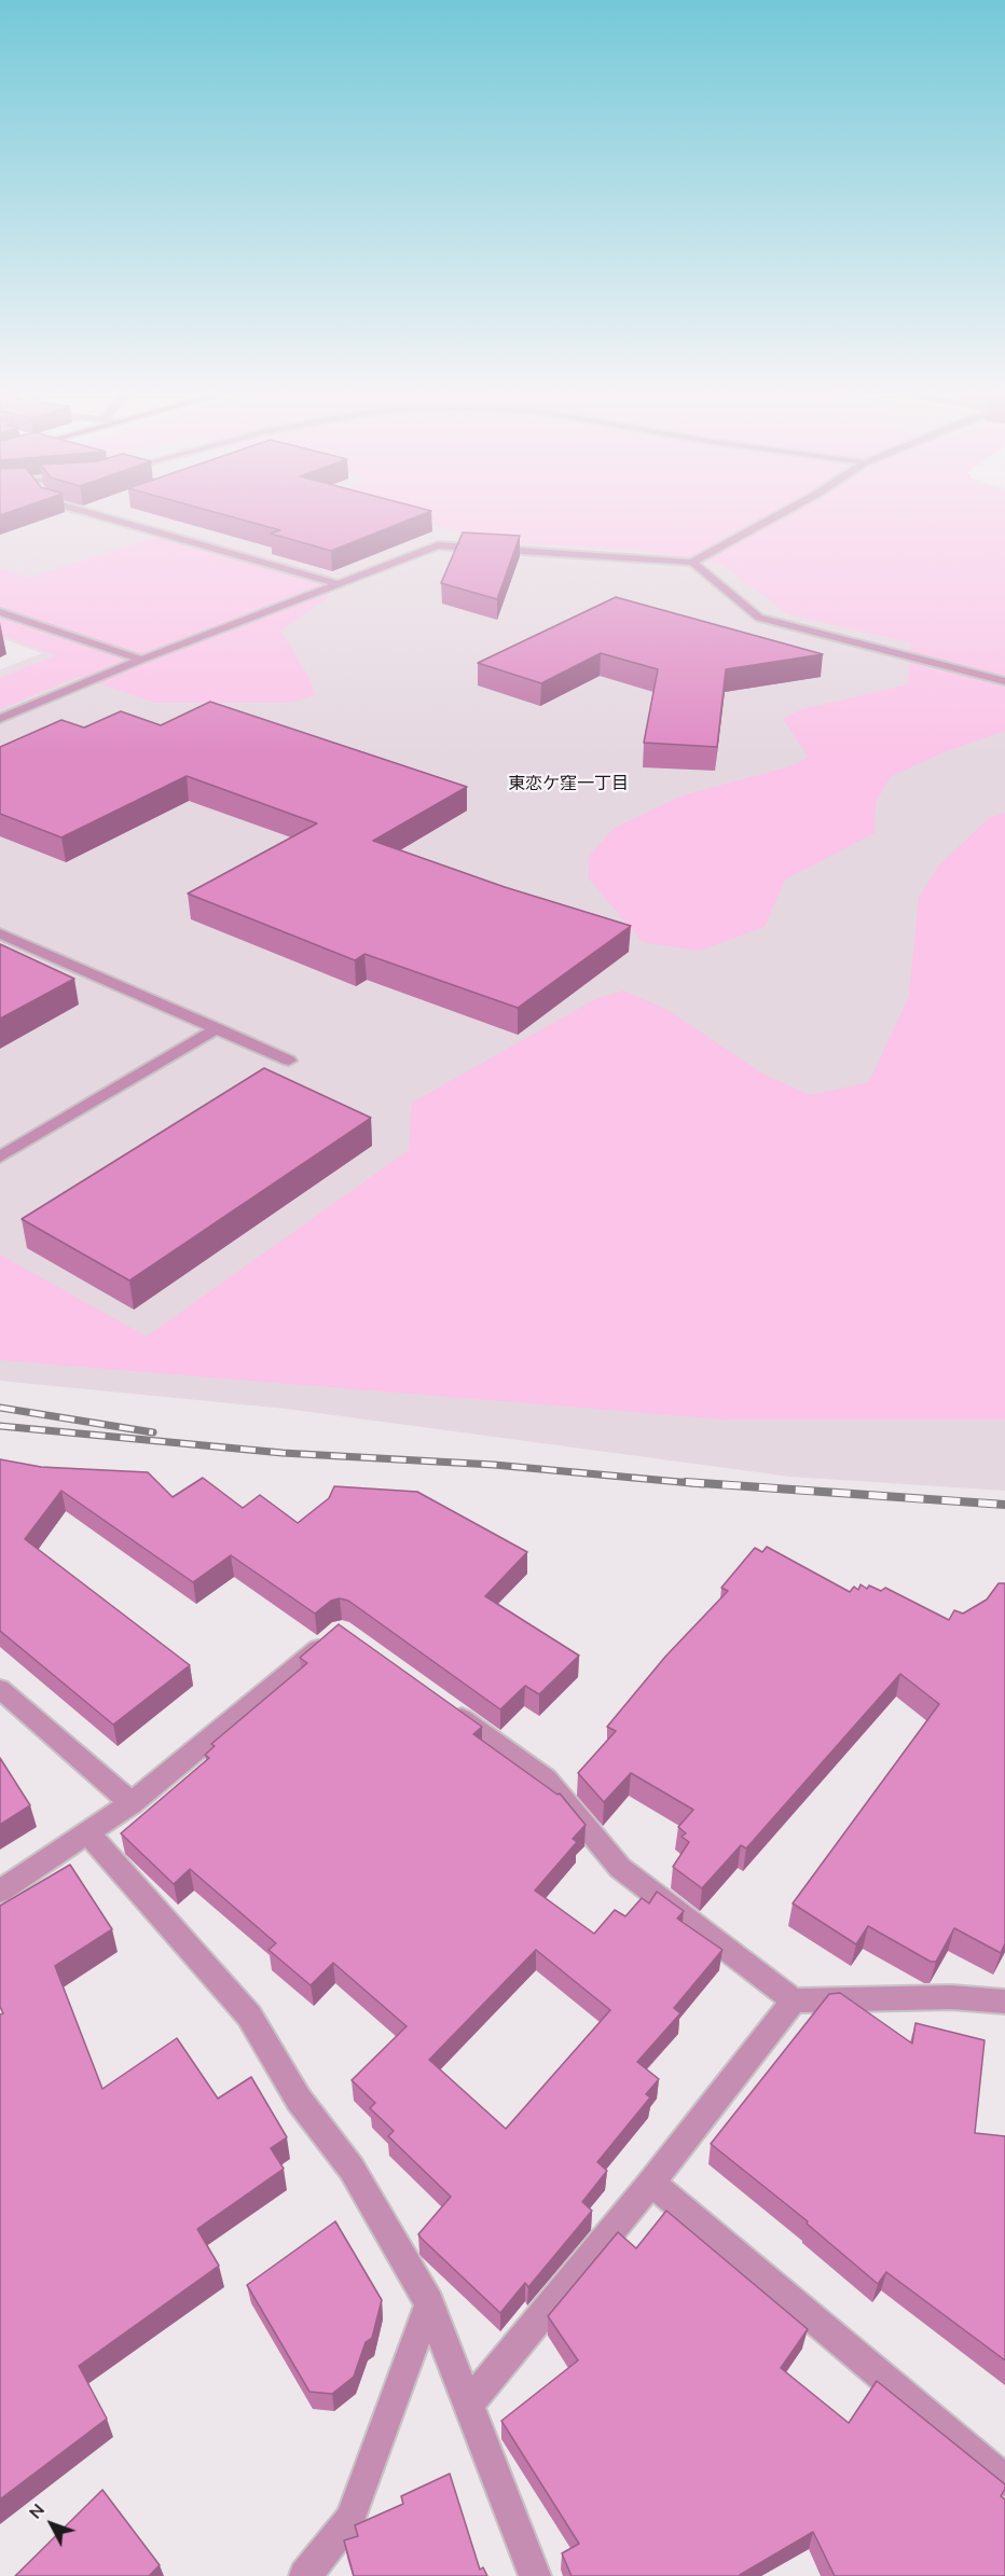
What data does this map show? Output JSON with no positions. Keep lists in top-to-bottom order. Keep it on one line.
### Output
{"districts":["東恋ケ窪一丁目"],"north":"top left"}
